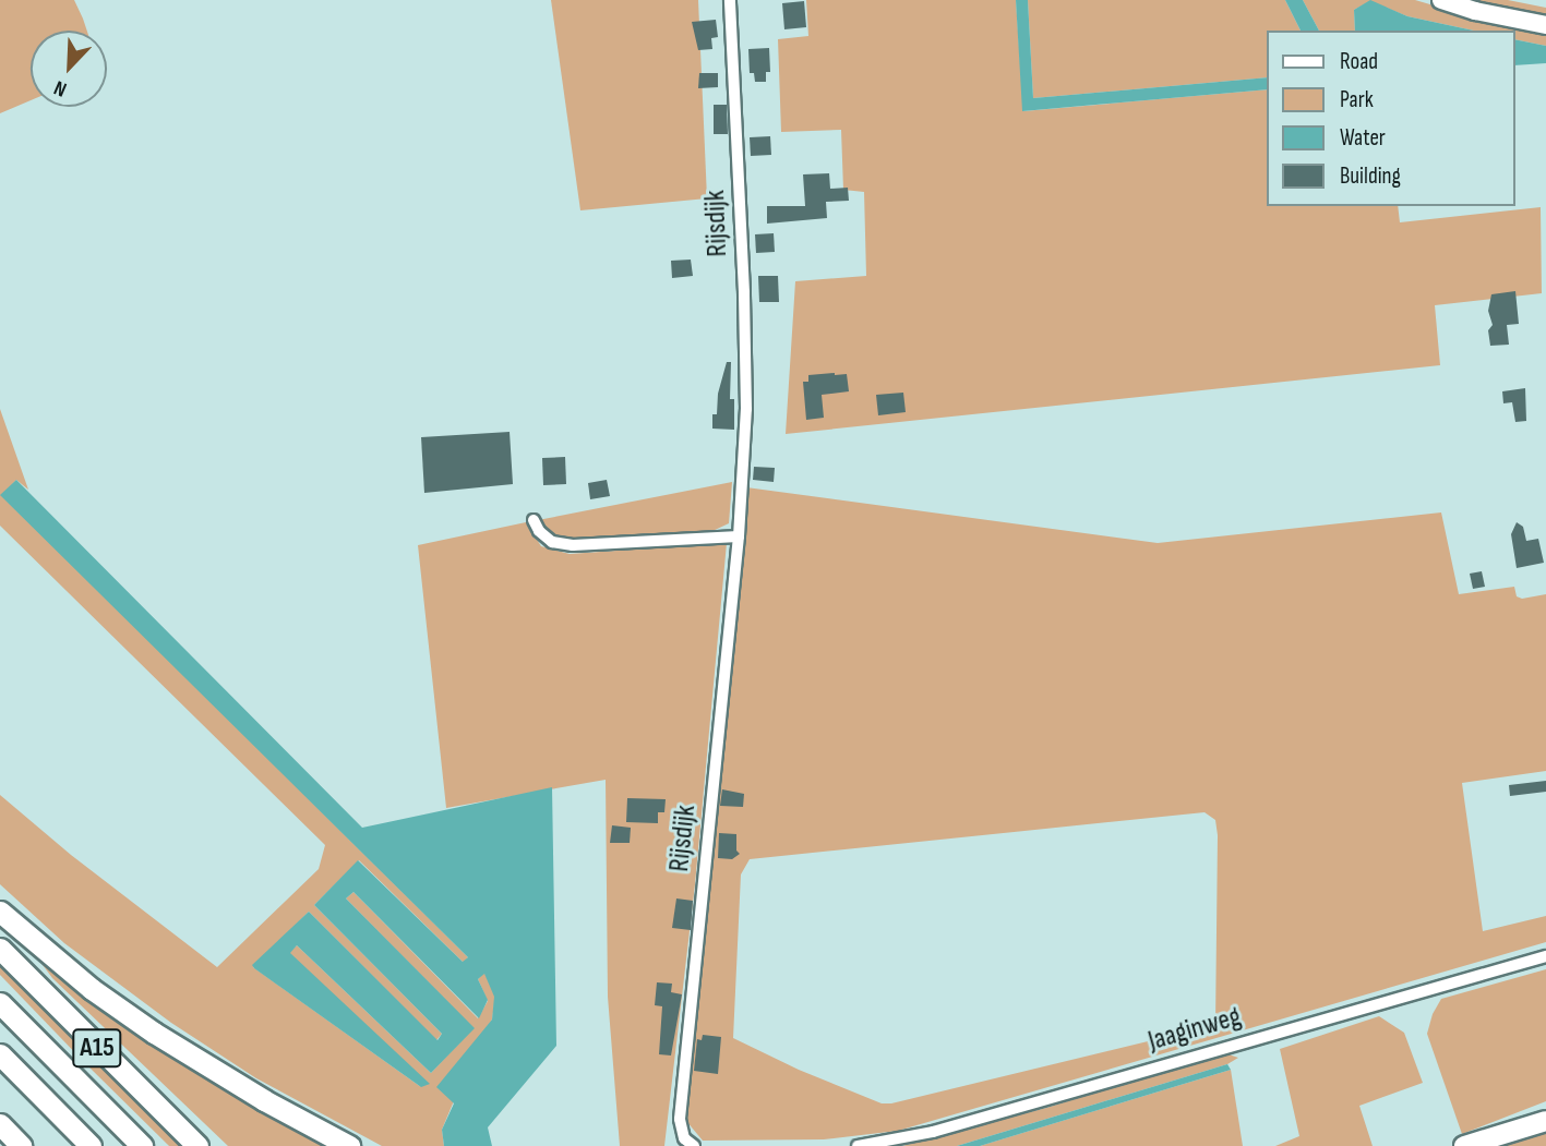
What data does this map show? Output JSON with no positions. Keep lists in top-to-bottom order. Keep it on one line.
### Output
{"streets":{"highway":["A15"],"street":["Rijsdijk","Jaaginweg"]},"legend":["Road","Park","Water","Building"],"north":"bottom left"}
